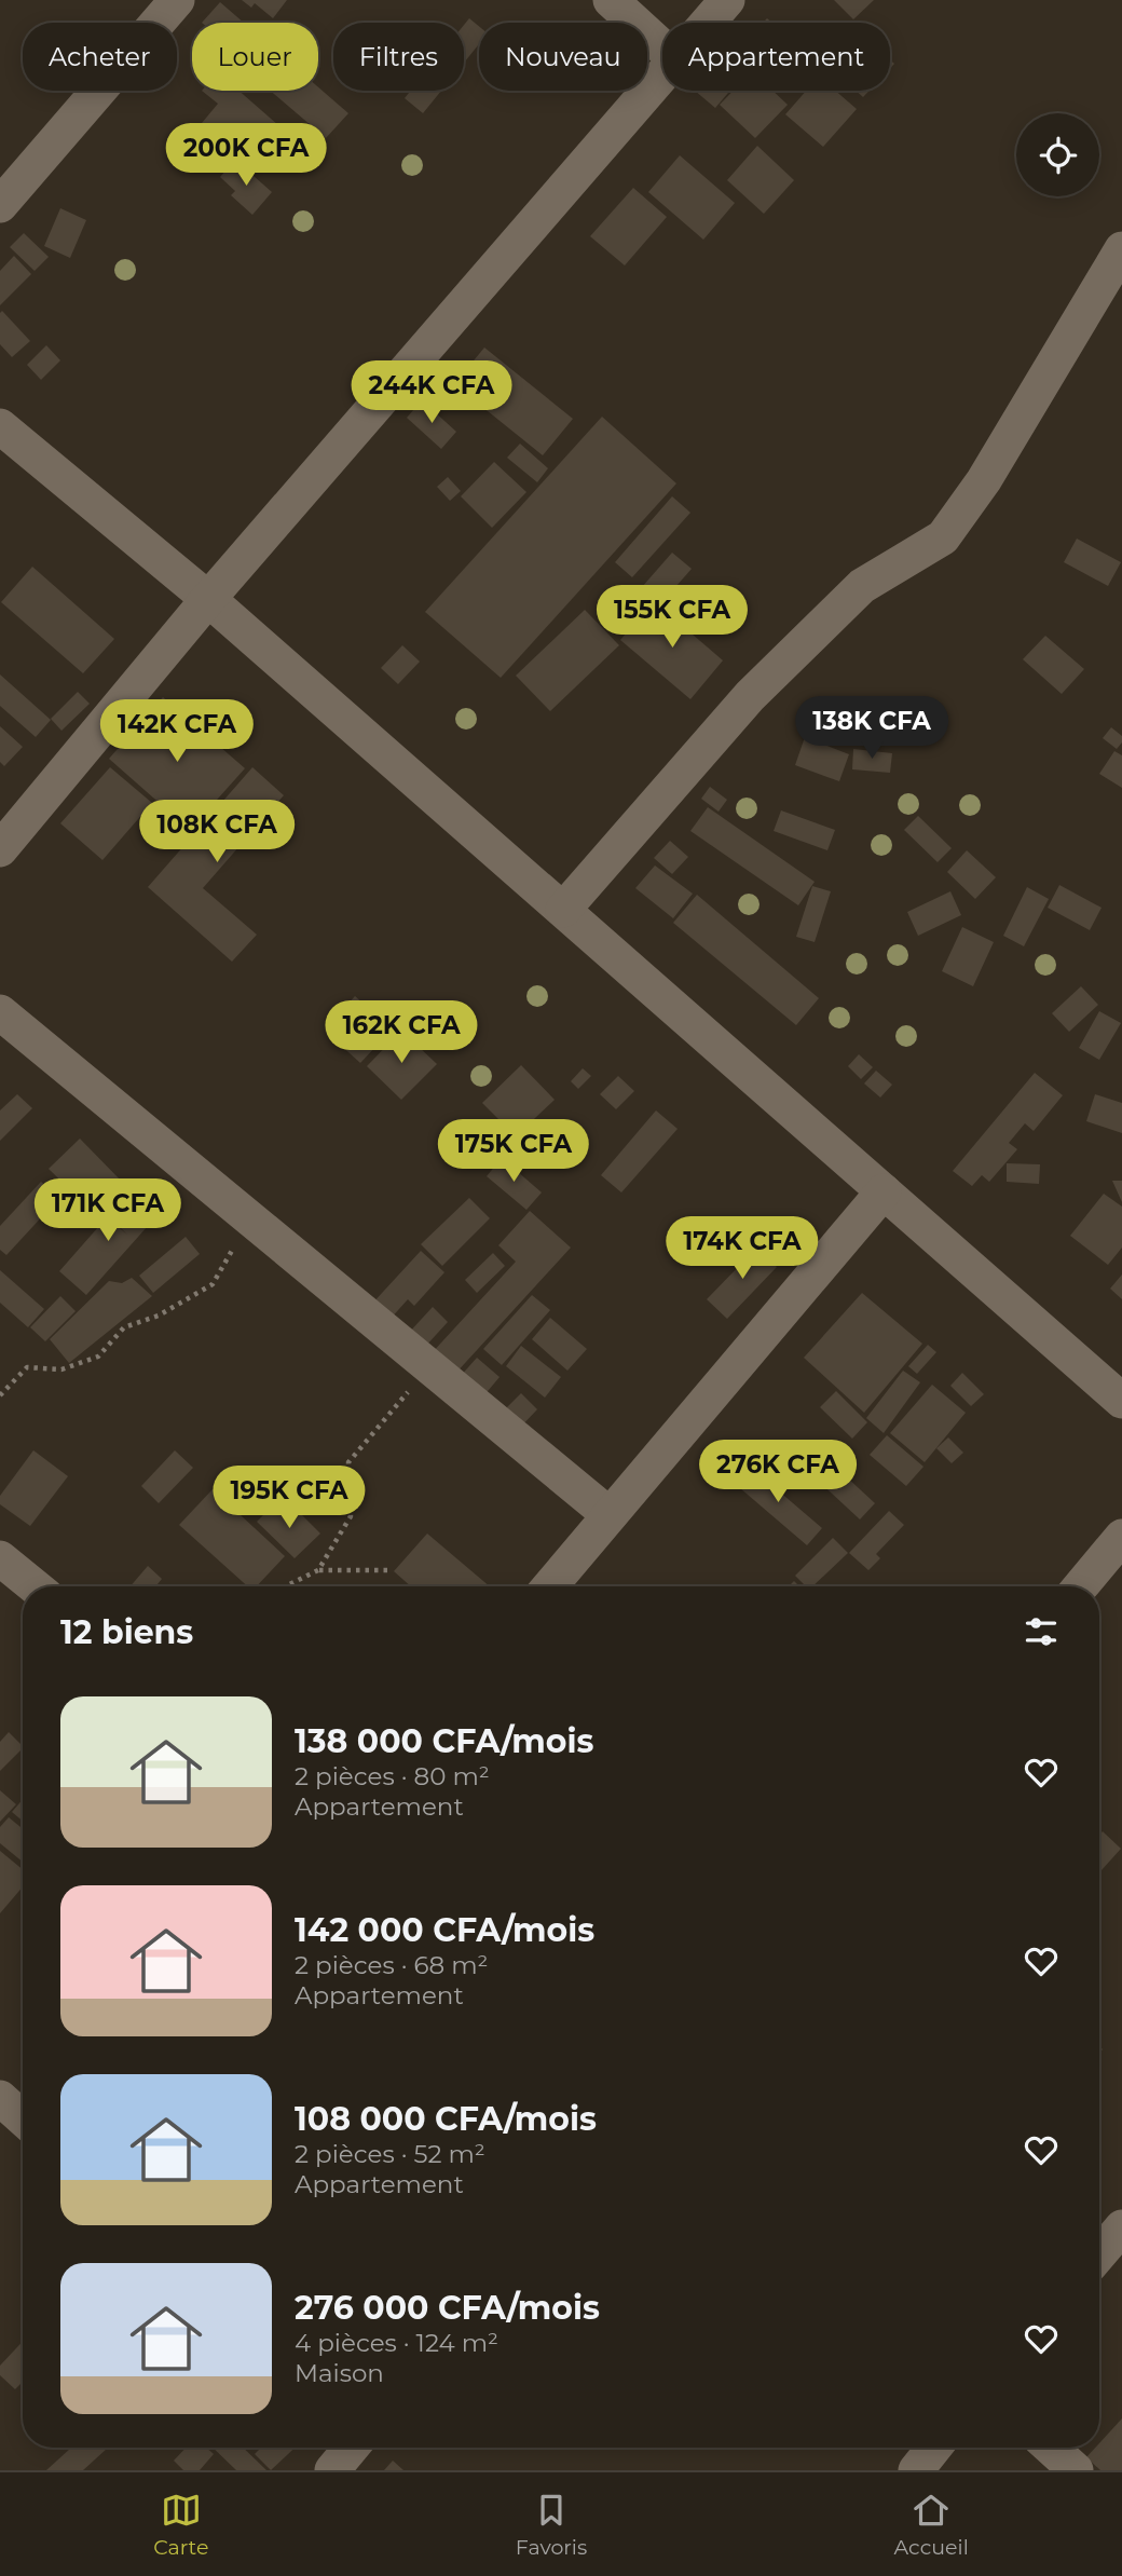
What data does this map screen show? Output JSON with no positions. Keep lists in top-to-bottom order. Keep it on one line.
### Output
{"page":{"chip":["Acheter","Louer","Filtres","Nouveau","Appartement"],"price":["200K CFA","244K CFA","155K CFA","138K CFA","142K CFA","108K CFA","162K CFA","175K CFA","171K CFA","174K CFA","276K CFA","195K CFA"],"heading":"12 biens","list":[{"name":"138 000 CFA/mois","note":"2 pièces · 80 m² · Appartement"},{"name":"142 000 CFA/mois","note":"2 pièces · 68 m² · Appartement"},{"name":"108 000 CFA/mois","note":"2 pièces · 52 m² · Appartement"},{"name":"276 000 CFA/mois","note":"4 pièces · 124 m² · Maison"}],"tabs":["Carte","Favoris","Accueil"]}}
